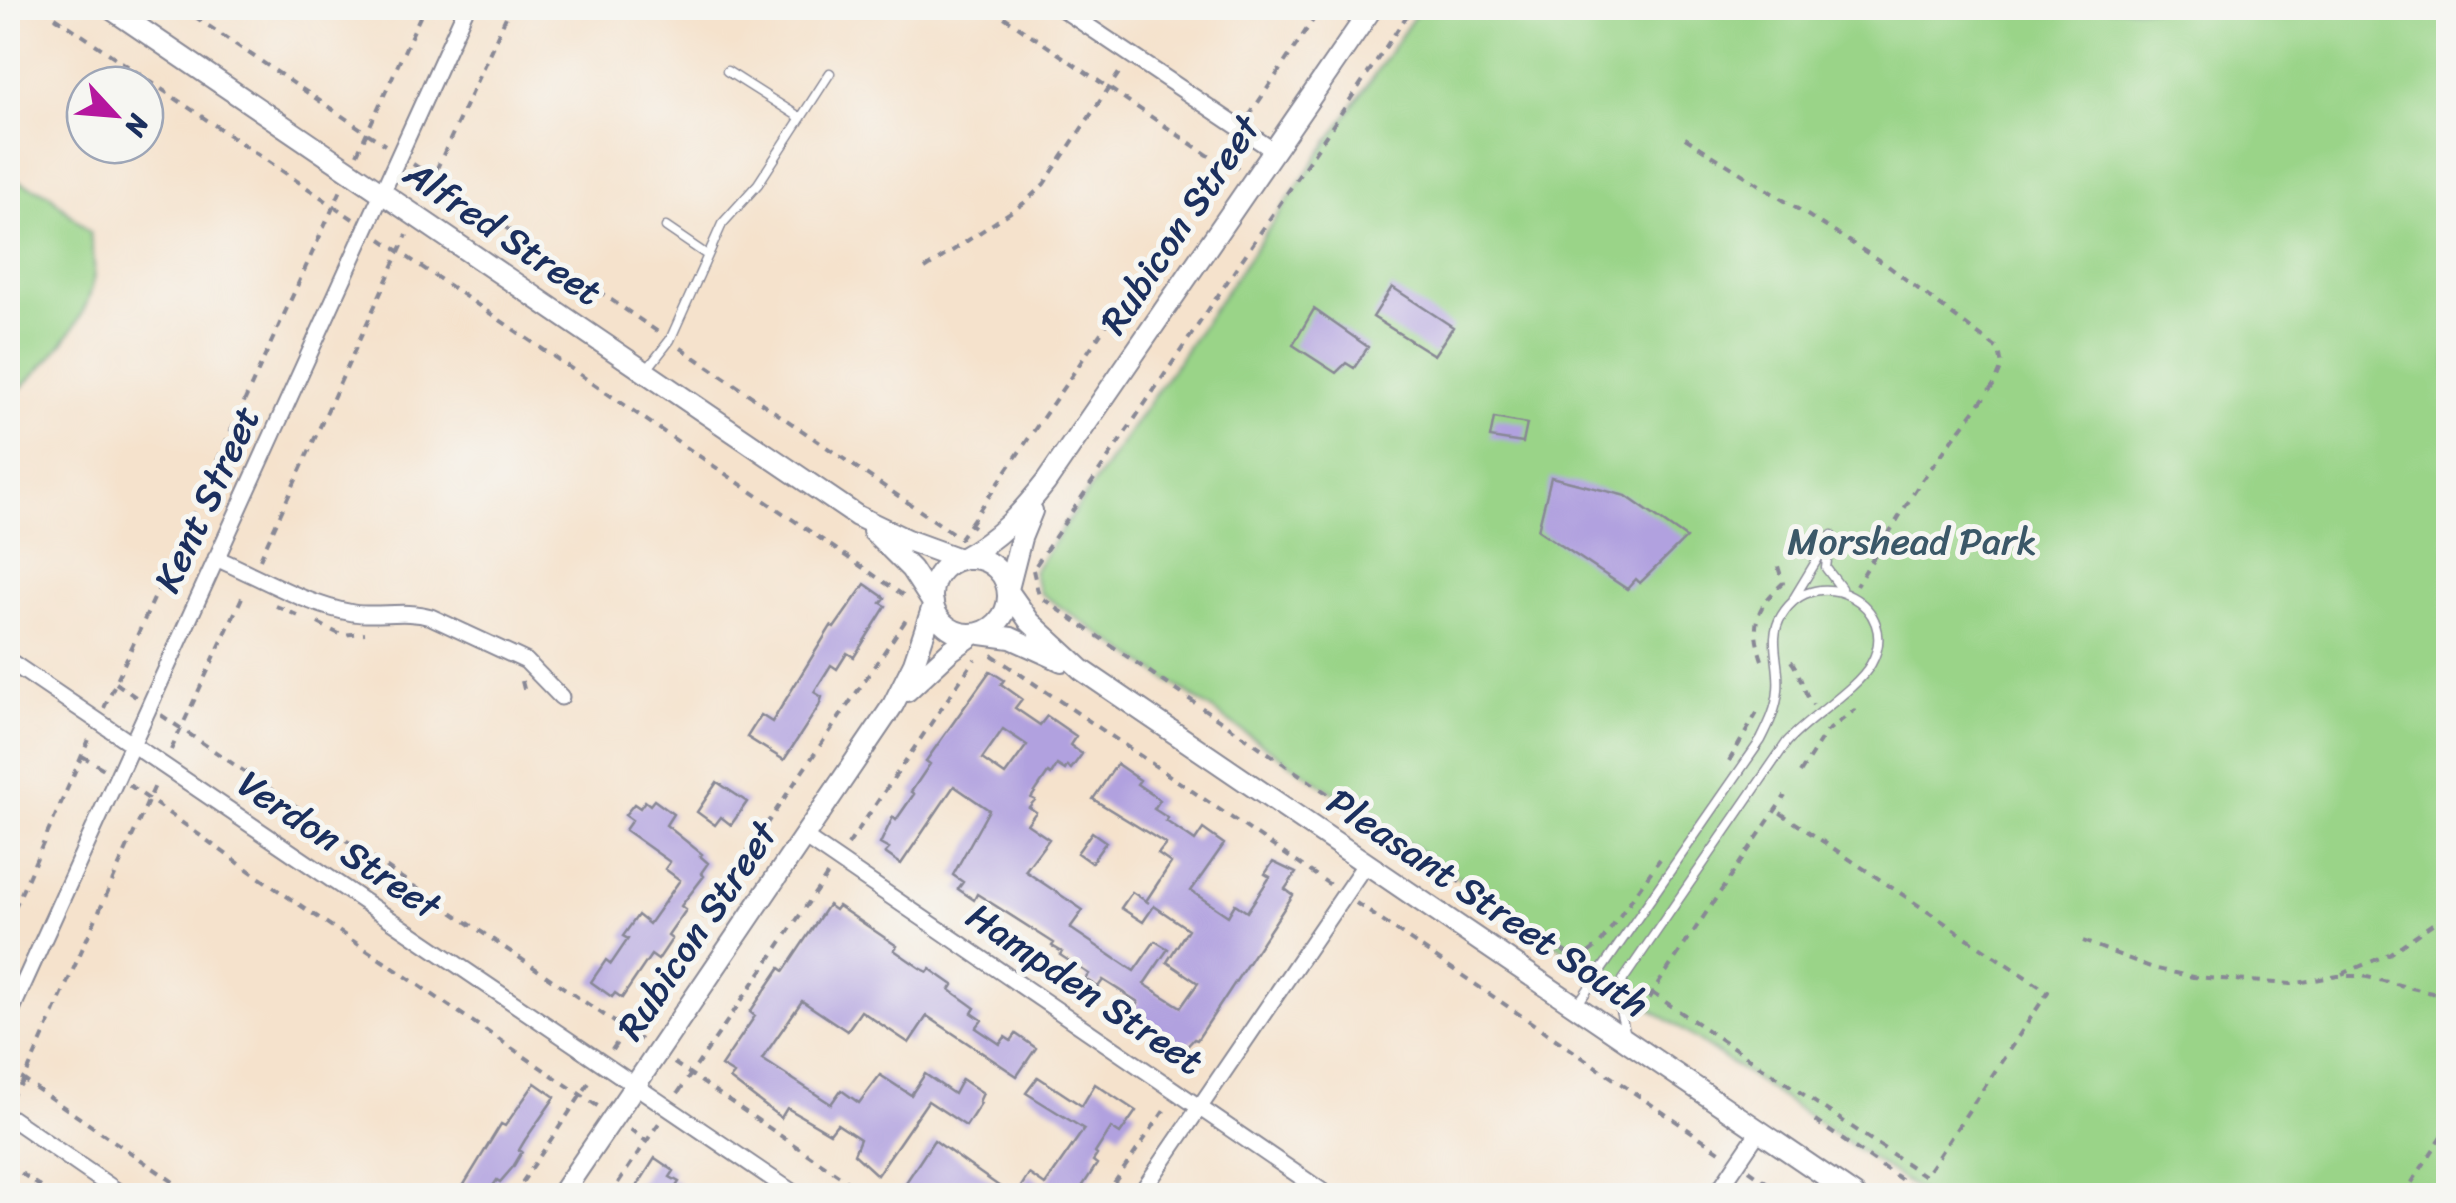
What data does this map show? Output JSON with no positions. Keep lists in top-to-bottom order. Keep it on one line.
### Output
{"streets":{"street":["Rubicon Street","Alfred Street","Kent Street","Verdon Street","Pleasant Street South","Hampden Street"]},"crossings":[["Rubicon Street","Alfred Street"],["Rubicon Street","Verdon Street"],["Rubicon Street","Pleasant Street South"],["Rubicon Street","Hampden Street"],["Alfred Street","Kent Street"],["Alfred Street","Pleasant Street South"],["Kent Street","Verdon Street"]],"parks":["Morshead Park"],"north":"bottom right"}
